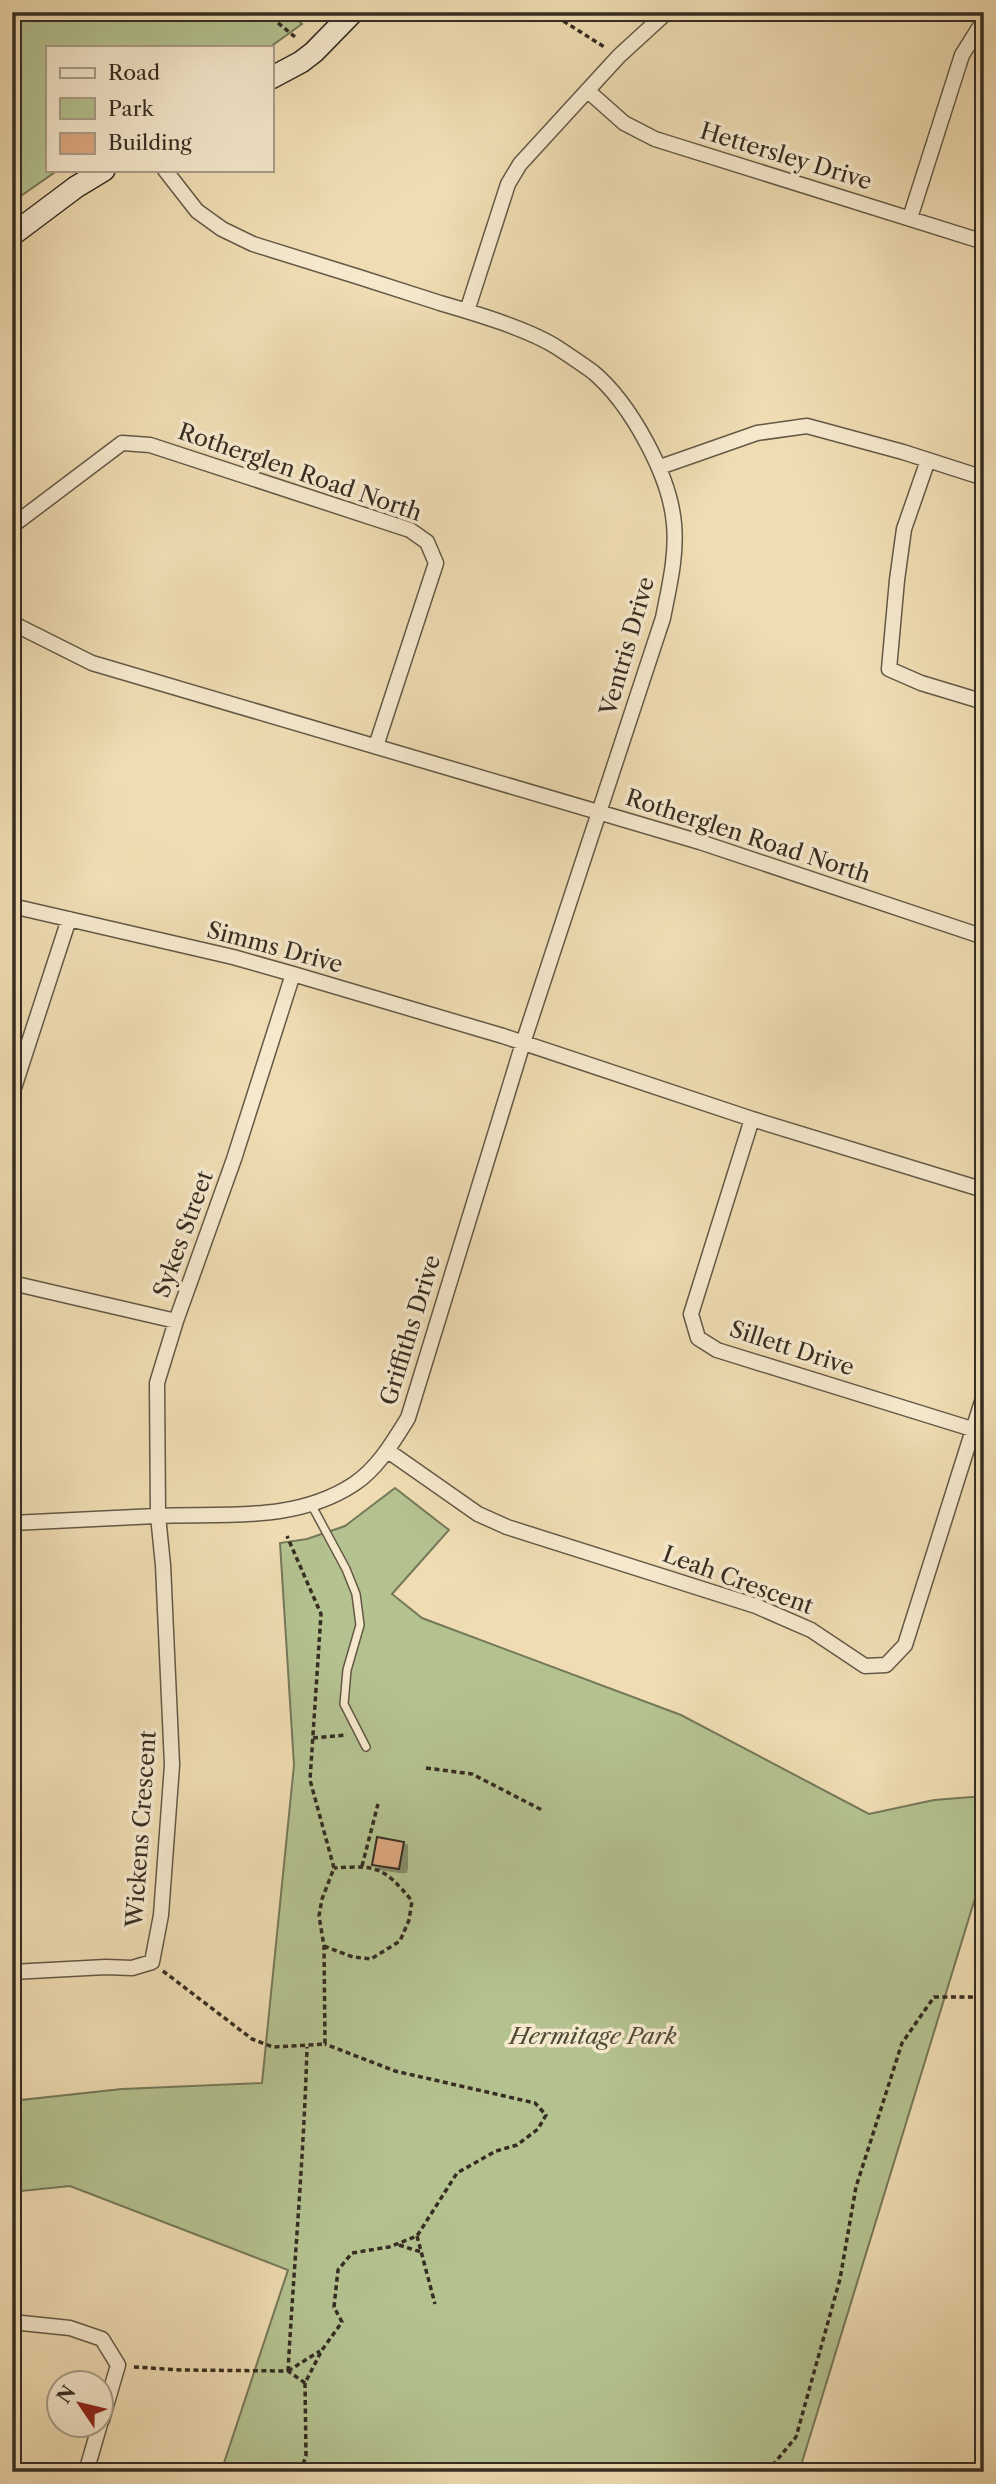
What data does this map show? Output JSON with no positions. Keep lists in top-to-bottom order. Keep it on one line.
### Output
{"streets":{"street":["Hettersley Drive","Rotherglen Road North","Ventris Drive","Simms Drive","Sykes Street","Griffiths Drive","Sillett Drive","Leah Crescent","Wickens Crescent"]},"crossings":[["Rotherglen Road North","Ventris Drive"],["Ventris Drive","Simms Drive"],["Ventris Drive","Griffiths Drive"],["Simms Drive","Sykes Street"],["Simms Drive","Griffiths Drive"],["Sykes Street","Griffiths Drive"],["Sykes Street","Wickens Crescent"],["Griffiths Drive","Leah Crescent"],["Griffiths Drive","Wickens Crescent"],["Sillett Drive","Leah Crescent"]],"parks":["Hermitage Park"],"legend":["Road","Park","Building"],"north":"top left"}
